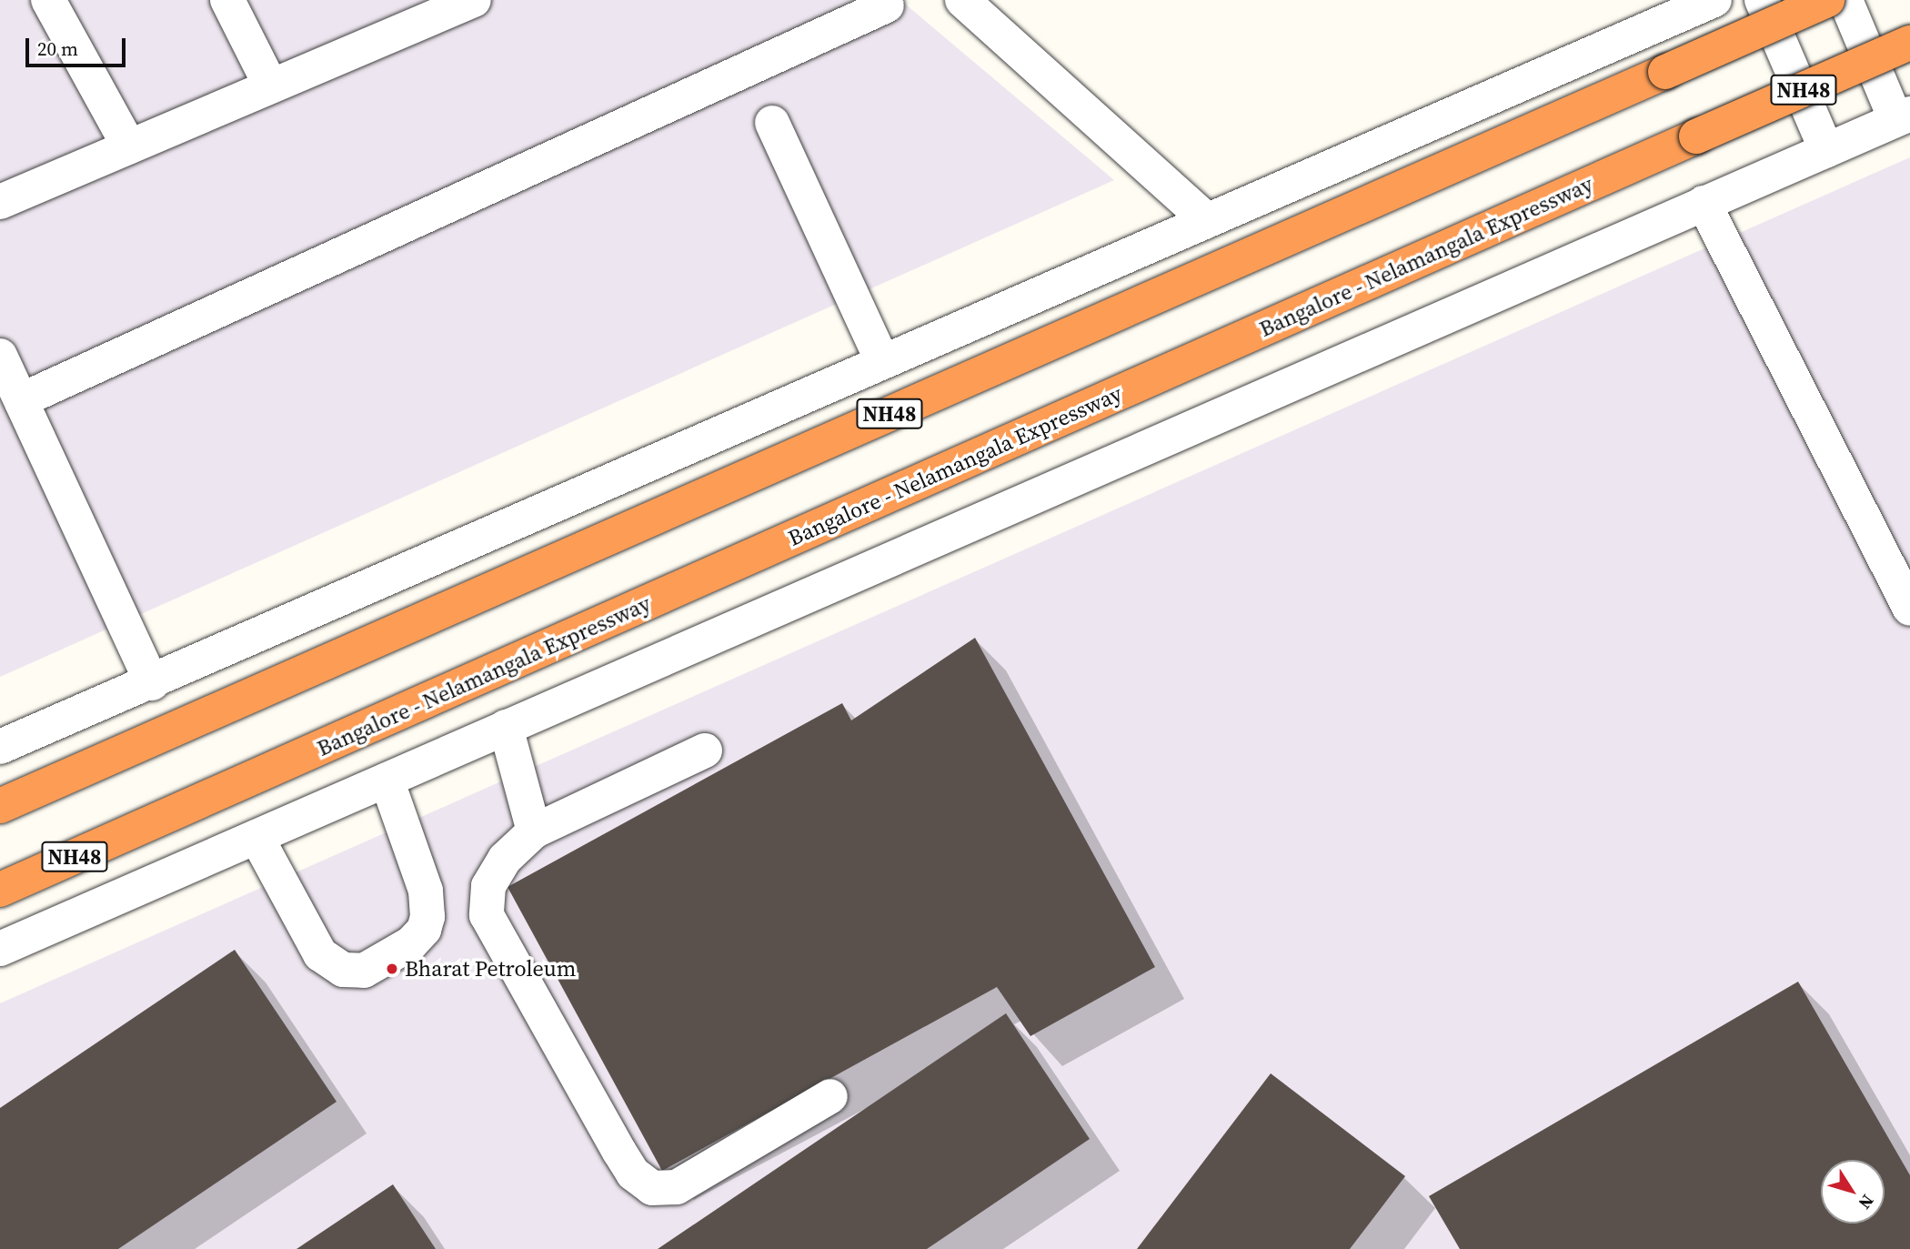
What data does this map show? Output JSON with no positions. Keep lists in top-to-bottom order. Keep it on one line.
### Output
{"streets":{"highway":["NH48","Bangalore - Nelamangala Expressway"]},"places":["Bharat Petroleum"],"scale_bar":"20 m","north":"bottom right"}
